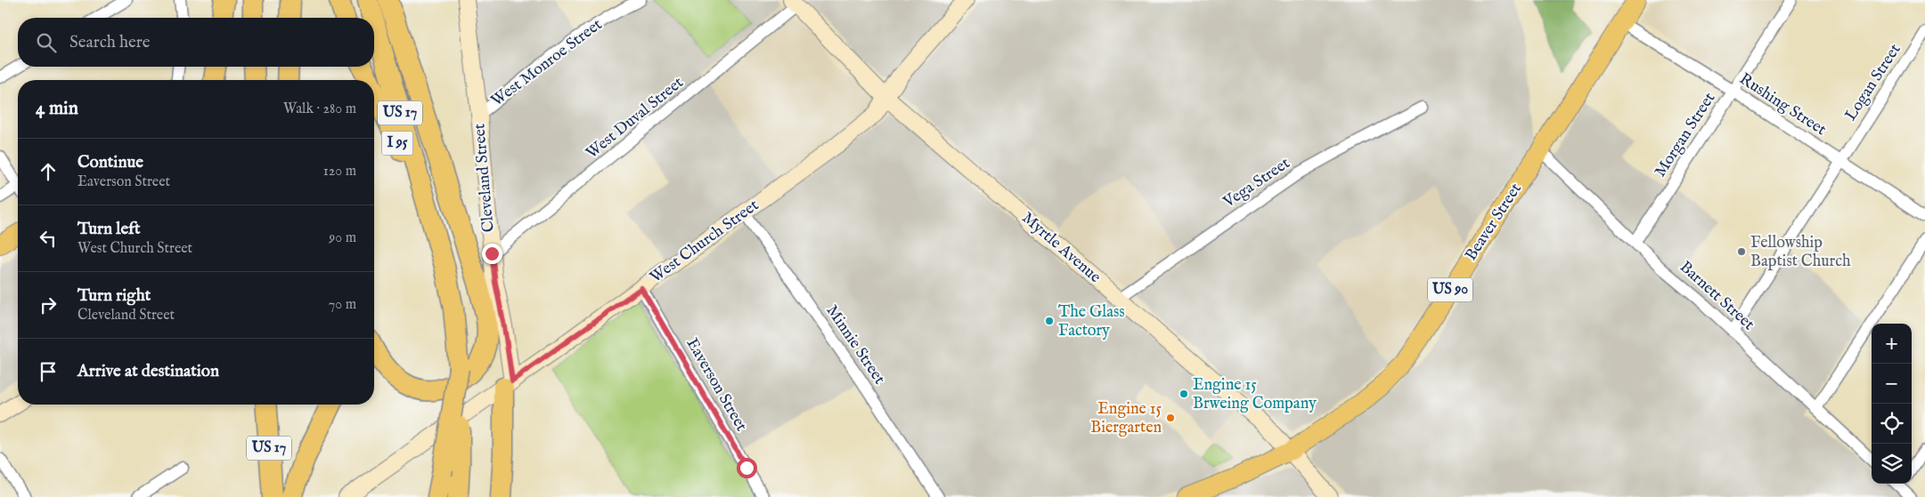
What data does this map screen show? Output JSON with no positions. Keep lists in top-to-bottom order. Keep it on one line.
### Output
{"streets":{"highway":["US 17","I 95"],"main road":["Beaver Street","US 90"],"street":["West Monroe Street","Logan Street","Rushing Street","West Duval Street","Morgan Street","Cleveland Street","Vega Street","West Church Street","Myrtle Avenue","Barnett Street","Minnie Street","Eaverson Street"]},"crossings":[["West Monroe Street","Cleveland Street"],["Logan Street","Rushing Street"],["Logan Street","Barnett Street"],["Rushing Street","Morgan Street"],["Rushing Street","Beaver Street"],["US 17","I 95"],["West Duval Street","Cleveland Street"],["West Duval Street","Myrtle Avenue"],["Morgan Street","Barnett Street"],["Cleveland Street","West Church Street"],["Vega Street","Myrtle Avenue"],["Beaver Street","Myrtle Avenue"],["Beaver Street","Barnett Street"],["West Church Street","Myrtle Avenue"],["West Church Street","Minnie Street"],["West Church Street","Eaverson Street"]],"places":["Fellowship Baptist Church","The Glass Factory","Engine 15 Brweing Company","Engine 15 Biergarten"],"page":{"search":"Search here","heading":["4 min","Walk · 280 m"],"list":[["Continue","Eaverson Street","120 m"],["Turn left","West Church Street","90 m"],["Turn right","Cleveland Street","70 m"],"Arrive at destination"],"map_buttons":["+","−"]}}
